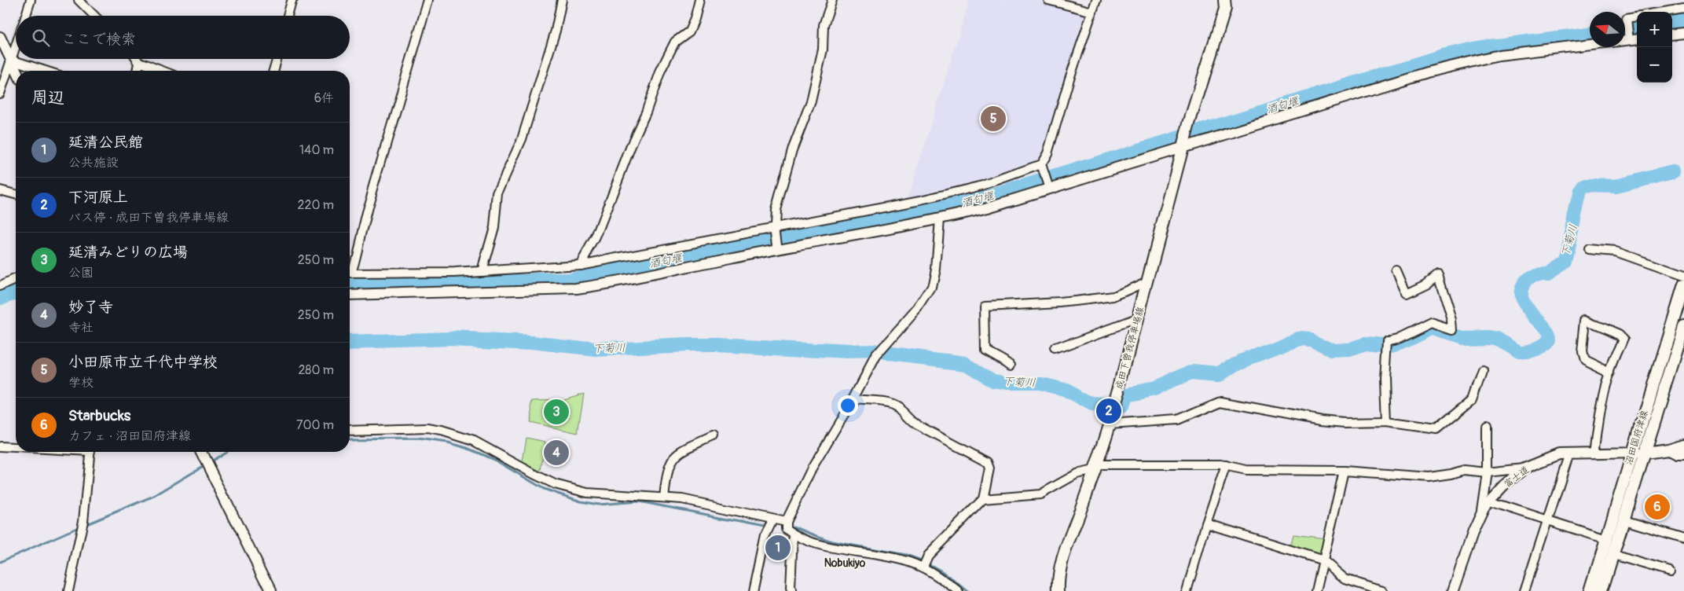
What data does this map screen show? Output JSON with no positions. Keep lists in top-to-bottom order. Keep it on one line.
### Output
{"streets":{"main road":["成田下曽我停車場線","沼田国府津線"],"street":["富士道"]},"crossings":[["沼田国府津線","富士道"]],"districts":["Nobukiyo"],"water":["酒匂堰","下菊川"],"north":"left","page":{"map_buttons":["+","−"],"search":"ここで検索","heading":["周辺","6件"],"pins":["5","2","3","4","6","1"],"list":[{"mark":"1","name":"延清公民館","note":"公共施設","value":"140 m"},{"mark":"2","name":"下河原上","note":"バス停 · 成田下曽我停車場線","value":"220 m"},{"mark":"3","name":"延清みどりの広場","note":"公園","value":"250 m"},{"mark":"4","name":"妙了寺","note":"寺社","value":"250 m"},{"mark":"5","name":"小田原市立千代中学校","note":"学校","value":"280 m"},{"mark":"6","name":"Starbucks","note":"カフェ · 沼田国府津線","value":"700 m"}]}}
